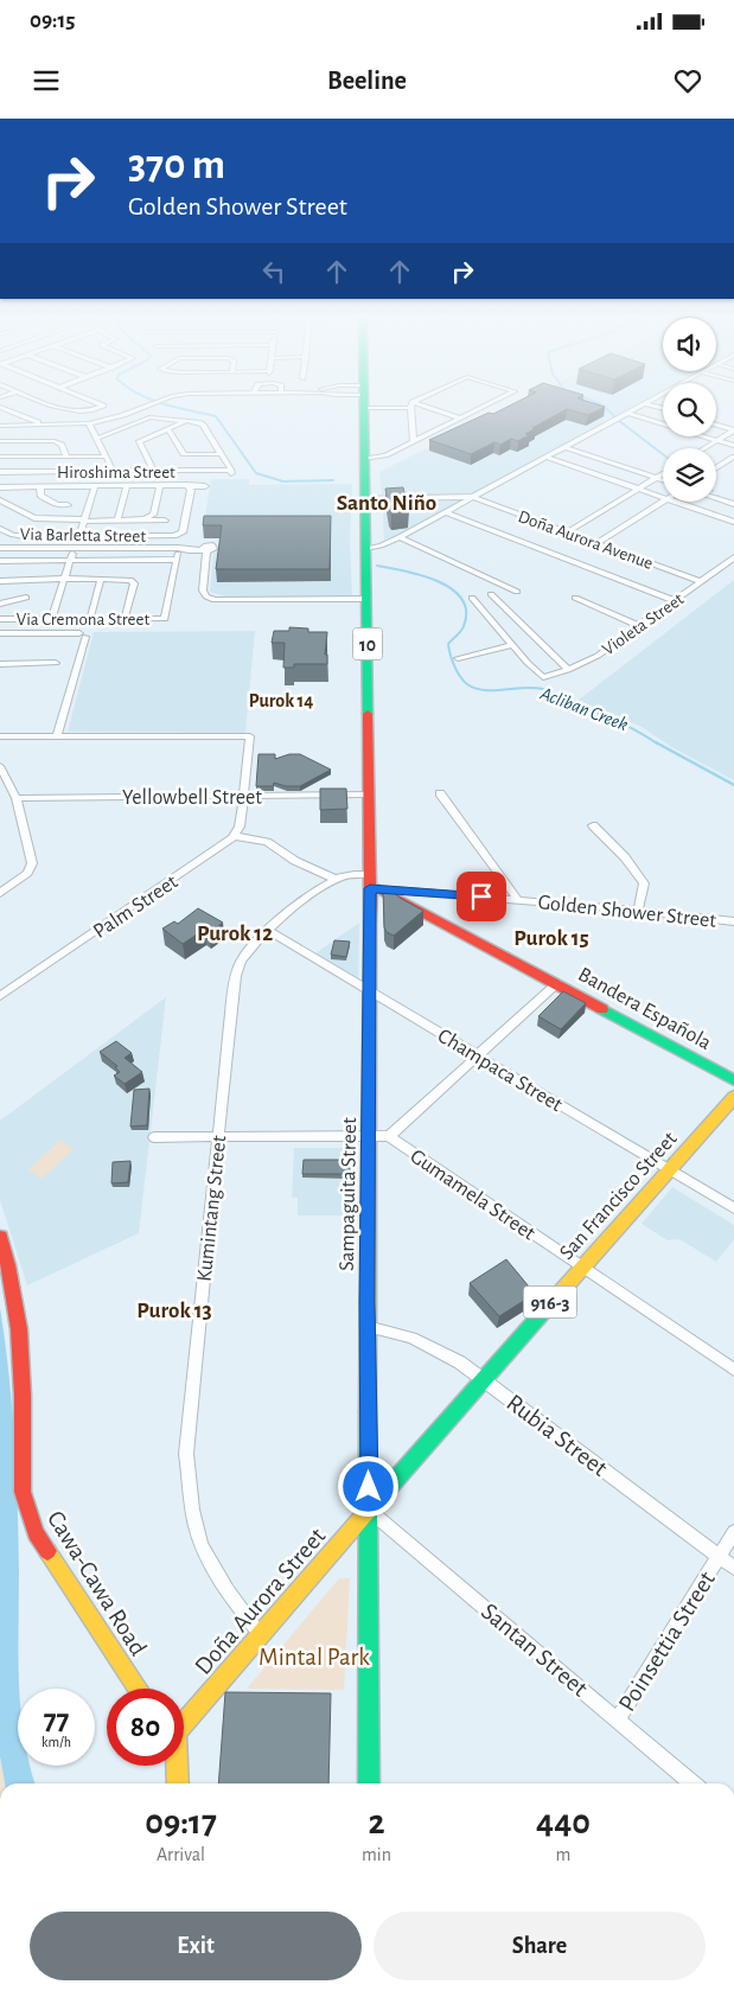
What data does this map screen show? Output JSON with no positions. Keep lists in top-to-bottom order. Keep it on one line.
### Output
{"streets":{"main road":["10","Bandera Española","Sampaguita Street","San Francisco Street","916-3","Cawa-Cawa Road","Doña Aurora Street"],"street":["Hiroshima Street","Via Barletta Street","Doña Aurora Avenue","Via Cremona Street","Violeta Street","Yellowbell Street","Palm Street","Golden Shower Street","Champaca Street","Gumamela Street","Kumintang Street","Rubia Street","Poinsettia Street","Santan Street"]},"crossings":[["Doña Aurora Avenue","Violeta Street"],["10","Sampaguita Street"],["Yellowbell Street","Sampaguita Street"],["Golden Shower Street","Bandera Española"],["Golden Shower Street","Sampaguita Street"],["Golden Shower Street","Kumintang Street"],["Bandera Española","Sampaguita Street"],["Bandera Española","Kumintang Street"],["Champaca Street","Sampaguita Street"],["Champaca Street","San Francisco Street"],["Champaca Street","Kumintang Street"],["Sampaguita Street","San Francisco Street"],["Sampaguita Street","Kumintang Street"],["Sampaguita Street","Rubia Street"],["Sampaguita Street","Doña Aurora Street"],["Sampaguita Street","Santan Street"],["Gumamela Street","San Francisco Street"],["San Francisco Street","Rubia Street"],["San Francisco Street","Doña Aurora Street"],["San Francisco Street","Santan Street"],["Kumintang Street","Doña Aurora Street"],["Rubia Street","Poinsettia Street"],["Doña Aurora Street","Santan Street"],["Poinsettia Street","Santan Street"]],"districts":["Santo Niño","Purok 14","Purok 12","Purok 15","Purok 13"],"water":["Acliban Creek"],"parks":["Mintal Park"],"page":{"status":"09:15","header":"Beeline","turn":["370 m","Golden Shower Street"],"speed":"77 km/h","limit":"80","eta":["09:17","Arrival","2","min","440","m"],"buttons":["Exit","Share"]}}
